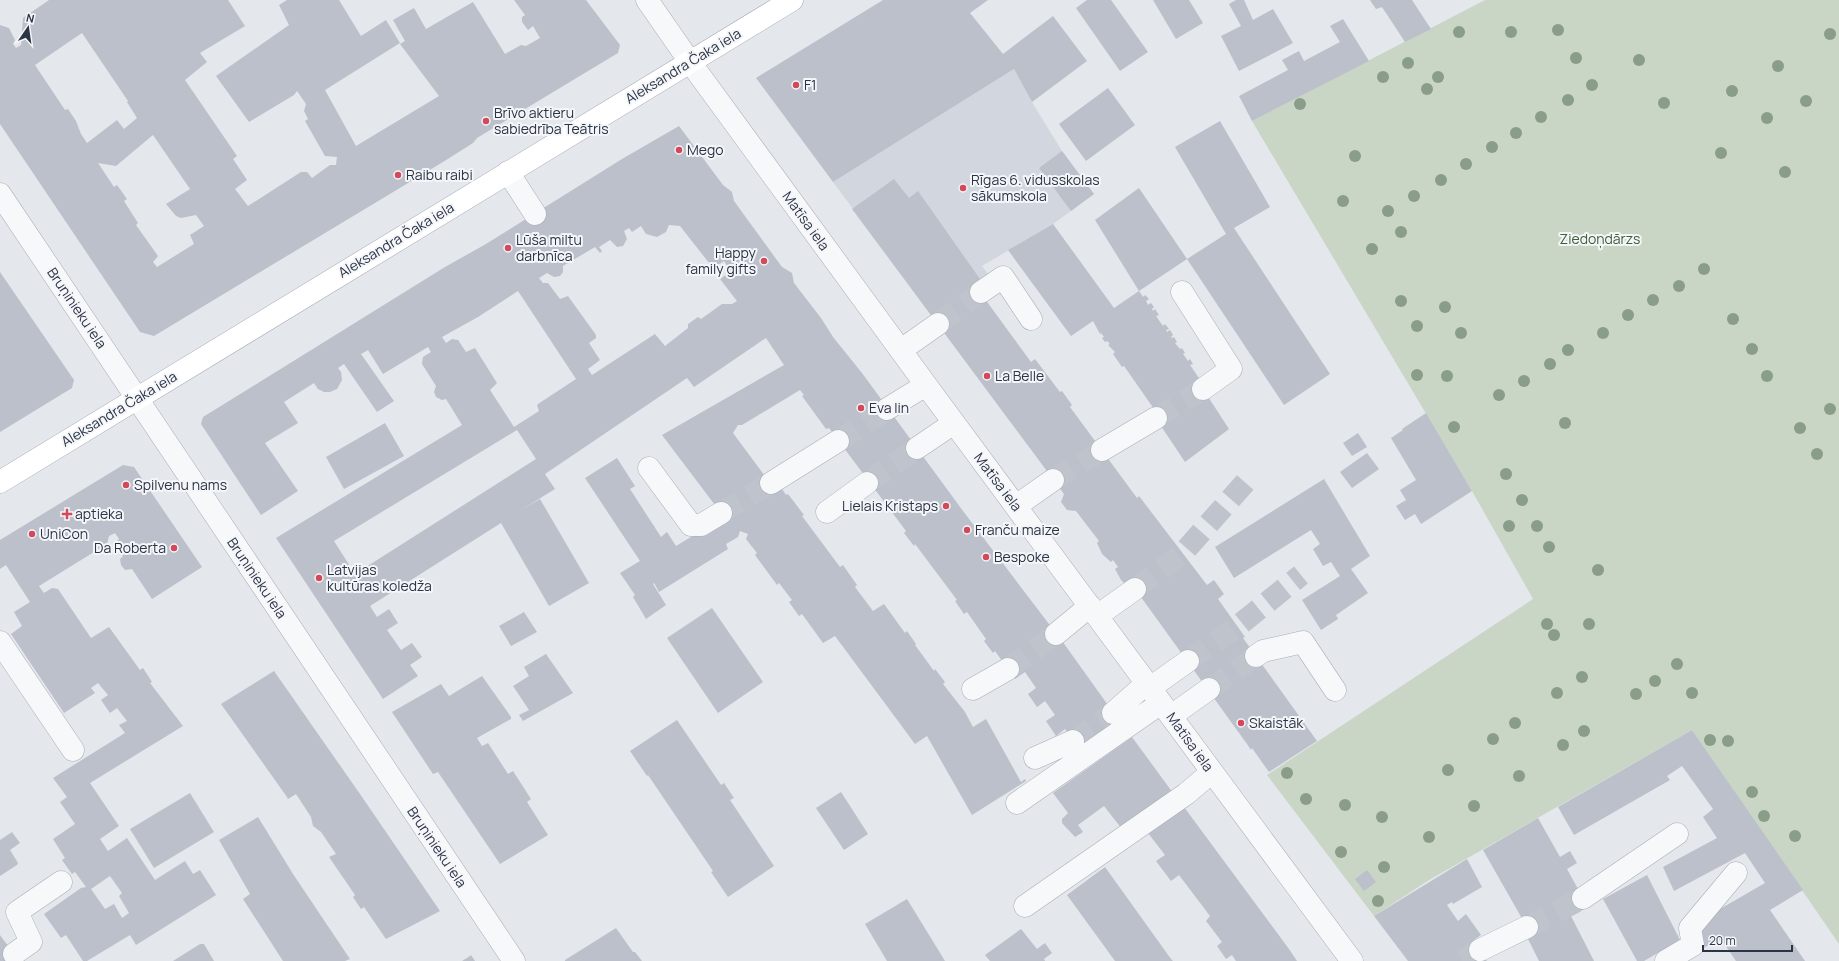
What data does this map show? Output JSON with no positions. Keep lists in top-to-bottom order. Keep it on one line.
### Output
{"streets":{"main road":["Aleksandra Čaka iela"],"street":["Matīsa iela","Bruņinieku iela"]},"crossings":[["Aleksandra Čaka iela","Matīsa iela"],["Aleksandra Čaka iela","Bruņinieku iela"]],"parks":["Ziedoņdārzs"],"places":{"other":["F1","Brīvo aktieru sabiedrība Teātris","Mego","Raibu raibi","Rīgas 6. vidusskolas sākumskola","Lūša miltu darbnīca","Happy family gifts","La Belle","Eva lin","Spilvenu nams","Lielais Kristaps","Franču maize","UniCon","Da Roberta","Bespoke","Latvijas kultūras koledža","Skaistāk"],"health":["aptieka"]},"scale_bar":"20 m","north":"top"}
